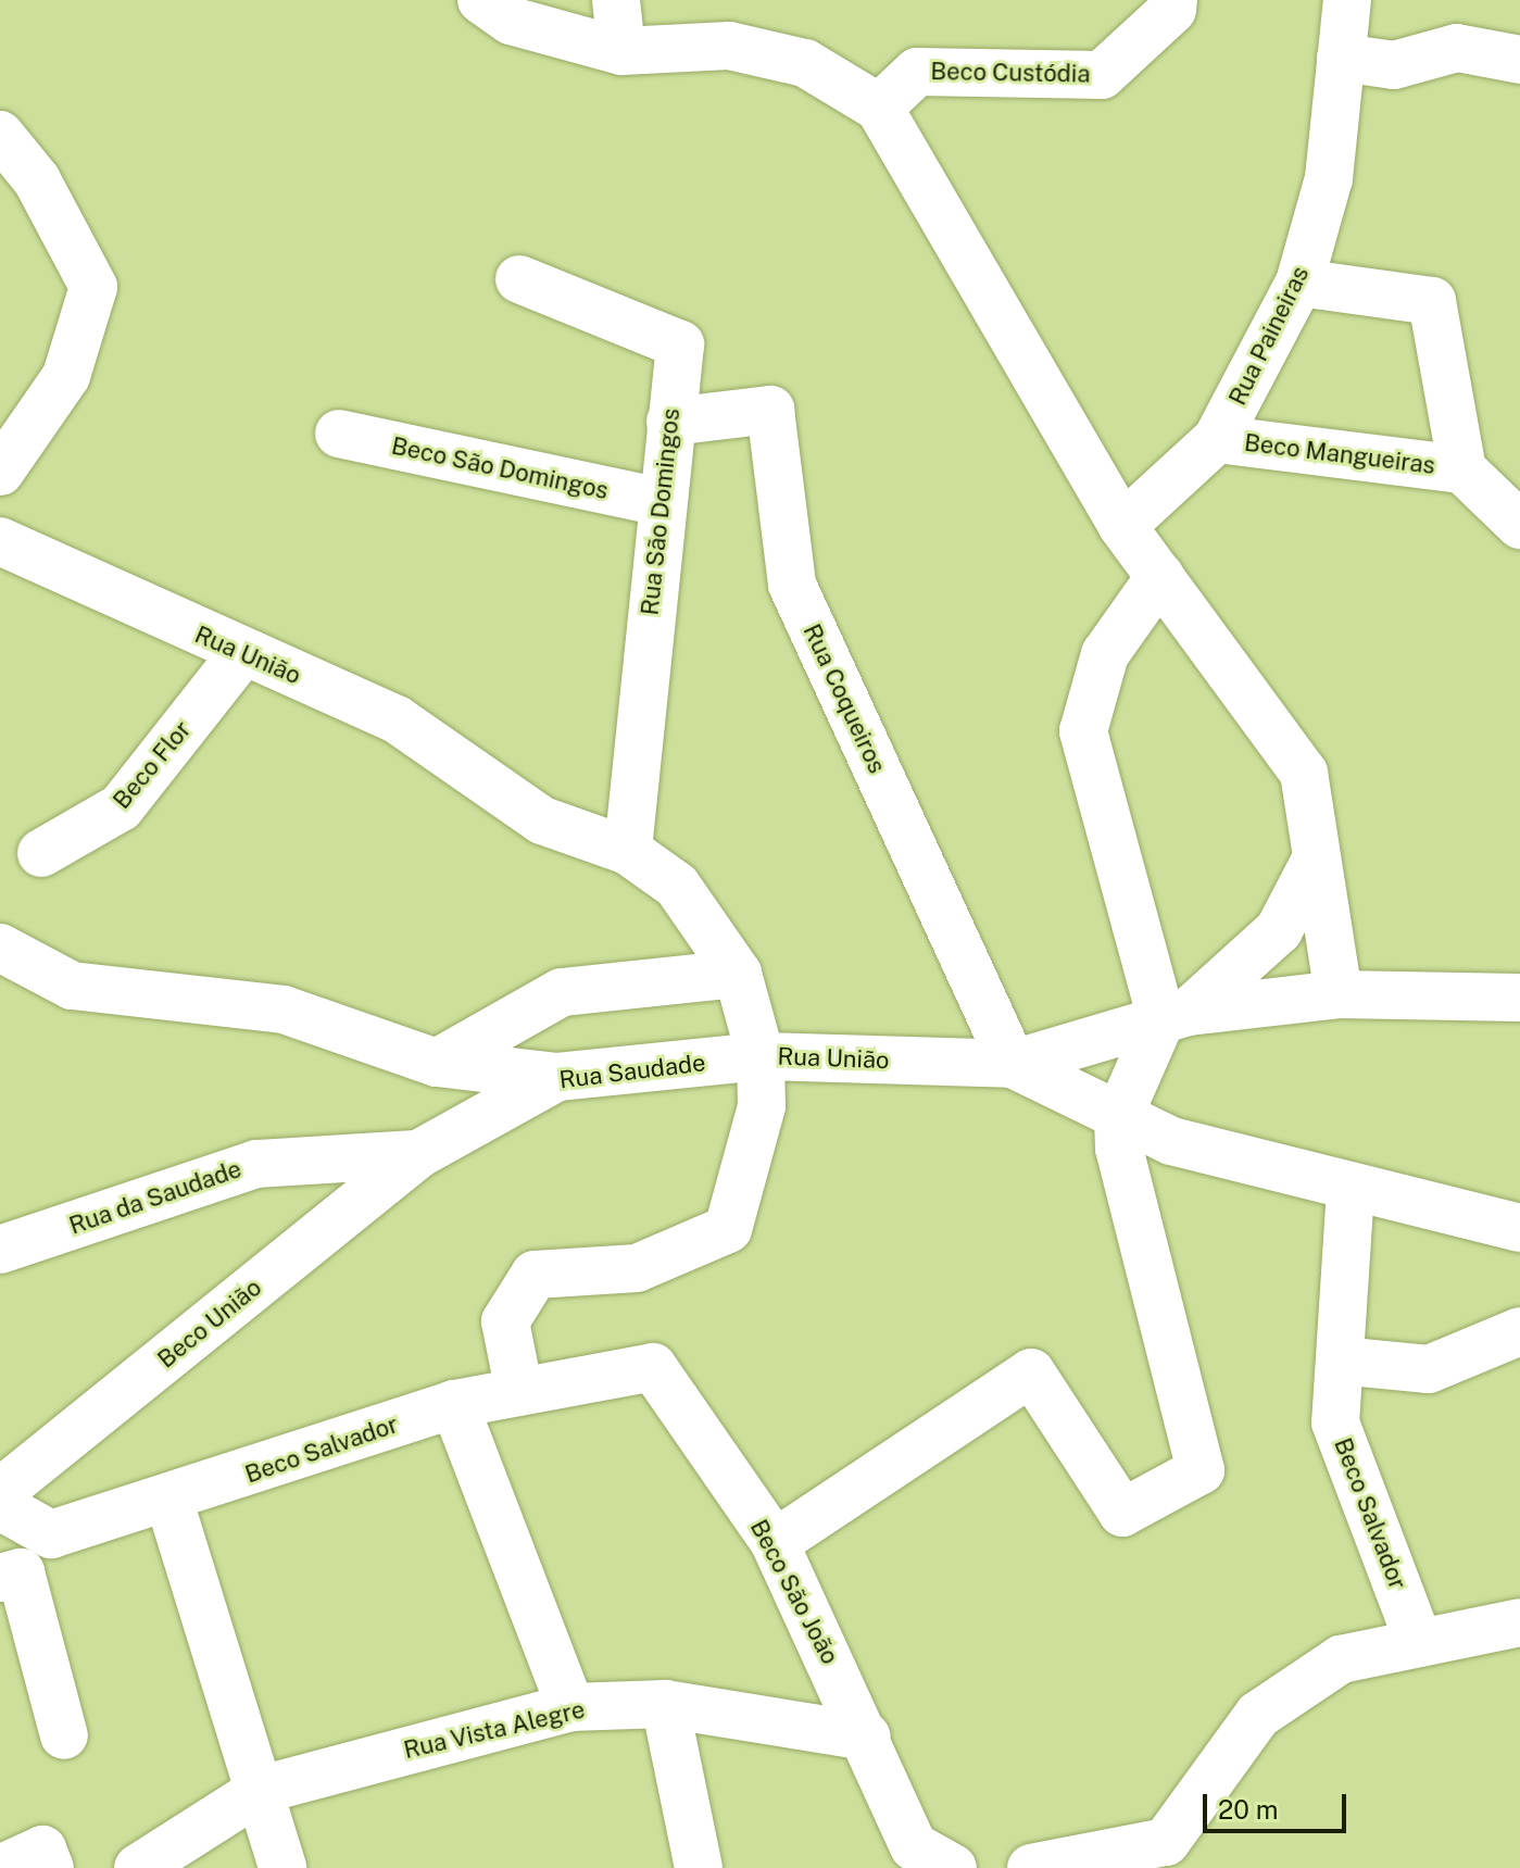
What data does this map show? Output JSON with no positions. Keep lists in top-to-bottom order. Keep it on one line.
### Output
{"streets":{"street":["Beco Custódia","Rua Paineiras","Beco Mangueiras","Beco São Domingos","Rua São Domingos","Rua União","Rua Coqueiros","Beco Flor","Rua Saudade","Rua da Saudade","Beco União","Beco Salvador","Beco São João","Rua Vista Alegre"]},"crossings":[["Rua Paineiras","Beco Mangueiras"],["Beco São Domingos","Rua São Domingos"],["Rua São Domingos","Rua União"],["Rua São Domingos","Rua Coqueiros"],["Rua União","Rua Coqueiros"],["Rua União","Beco Flor"],["Rua União","Rua Saudade"],["Rua União","Beco Salvador"],["Rua Saudade","Rua da Saudade"],["Rua Saudade","Beco União"],["Rua da Saudade","Beco União"],["Beco Salvador","Beco São João"],["Beco São João","Rua Vista Alegre"]],"scale_bar":"20 m"}
